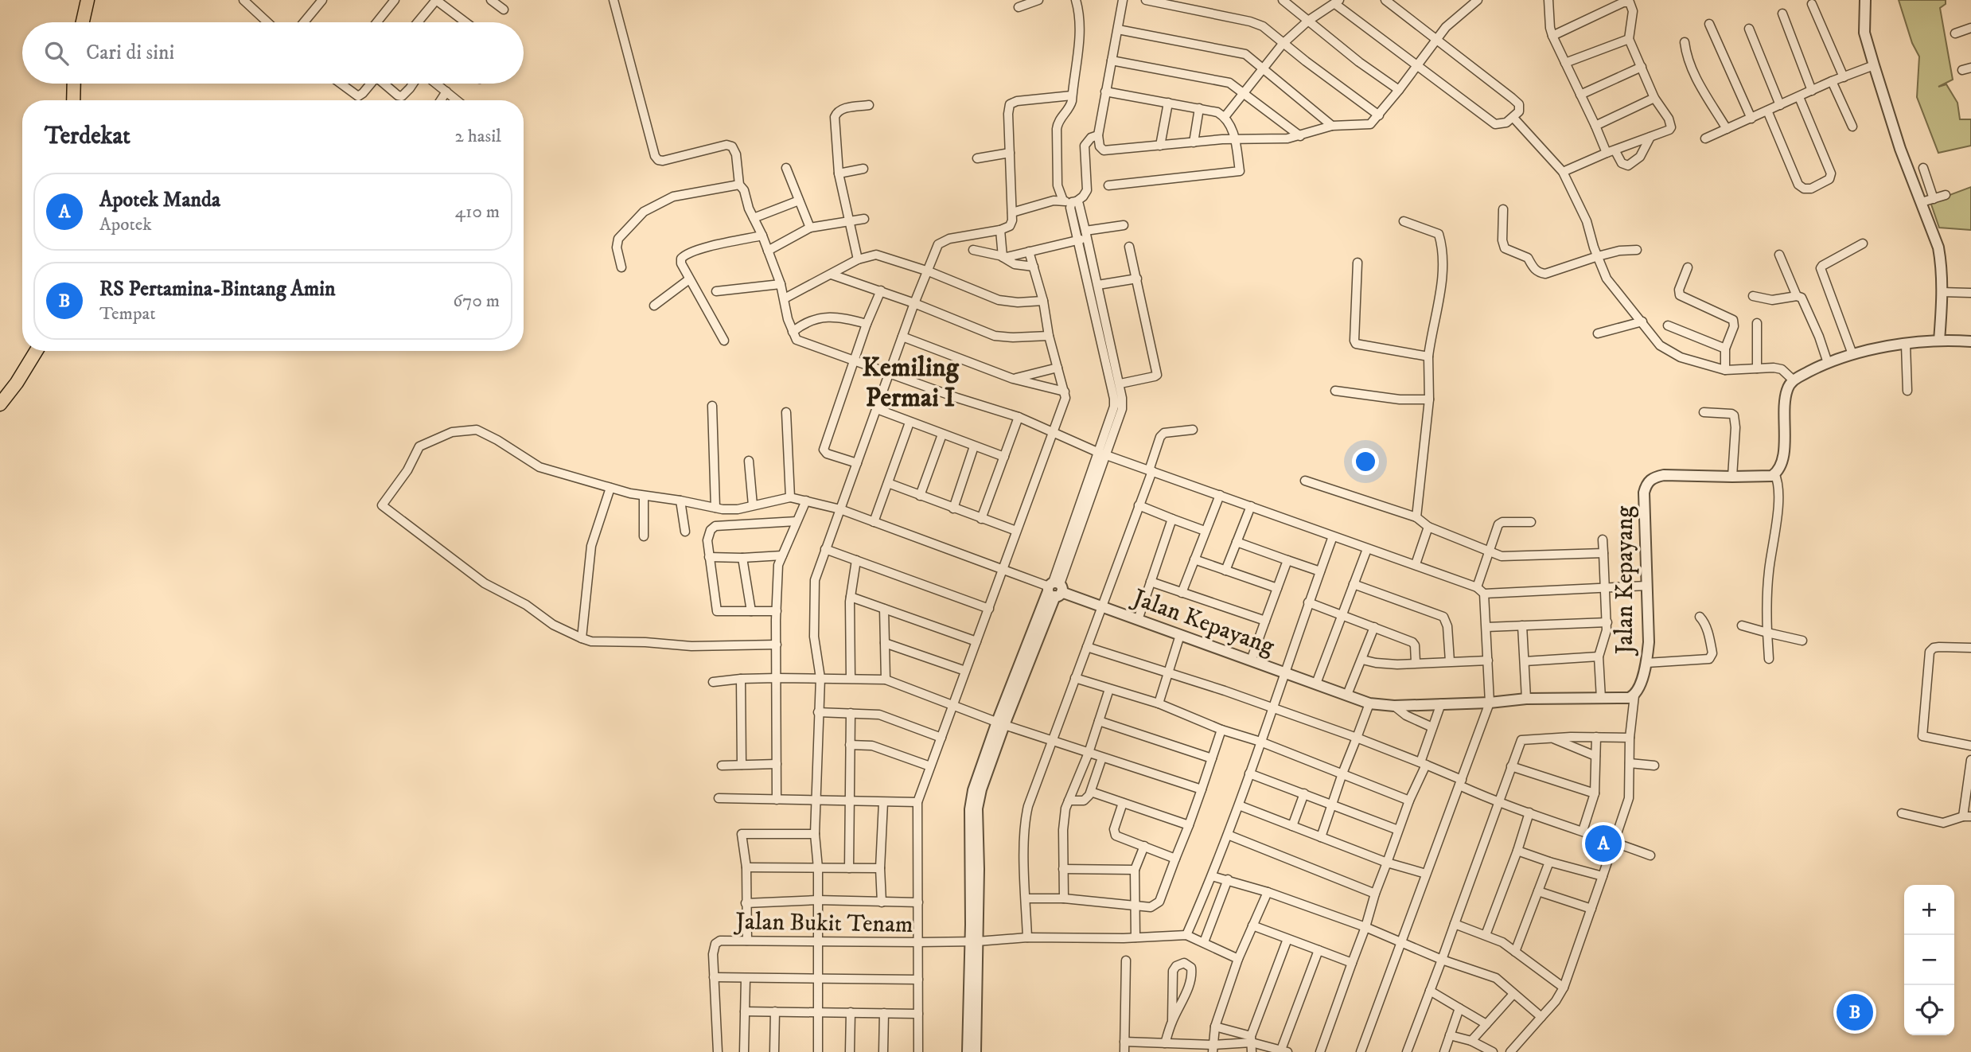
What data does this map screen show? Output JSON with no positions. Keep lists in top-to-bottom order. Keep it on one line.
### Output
{"streets":{"street":["Jalan Kepayang","Jalan Bukit Tenam"]},"districts":["Kemiling Permai I"],"page":{"search":"Cari di sini","heading":["Terdekat","2 hasil"],"list":[{"mark":"A","name":"Apotek Manda","note":"Apotek","value":"410 m"},{"mark":"B","name":"RS Pertamina-Bintang Amin","note":"Tempat","value":"670 m"}],"pins":["A","B"],"map_buttons":["+","−"]}}
